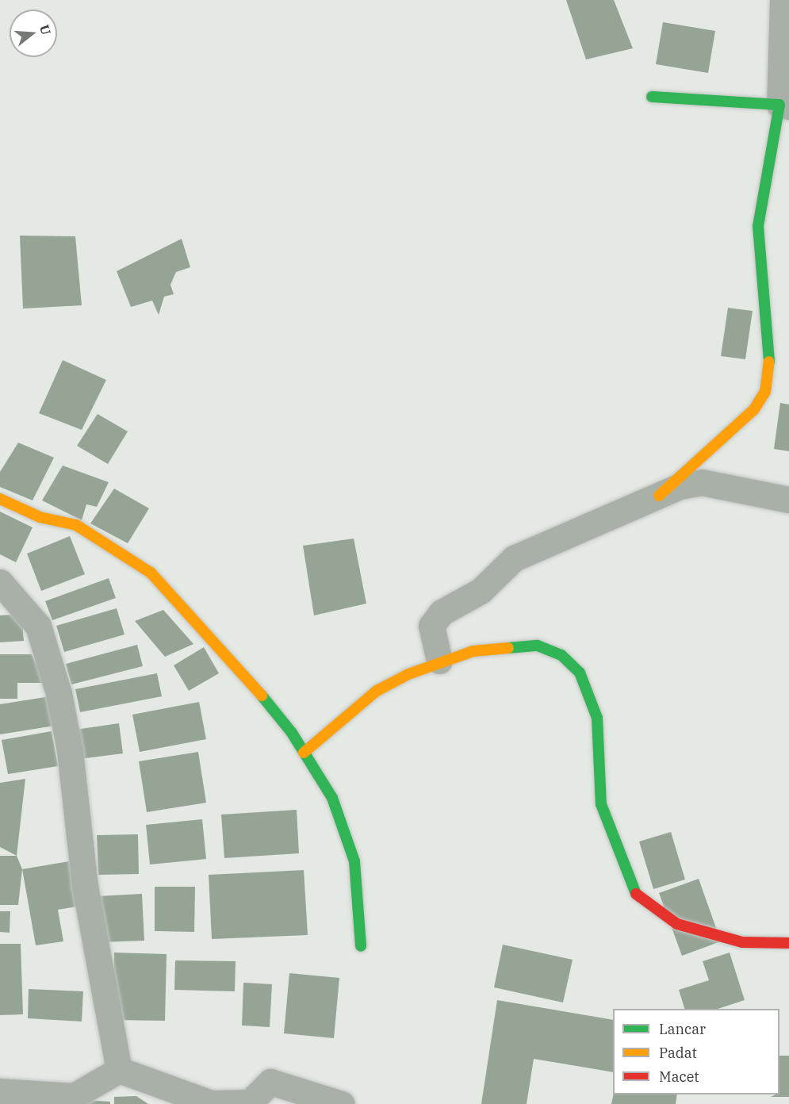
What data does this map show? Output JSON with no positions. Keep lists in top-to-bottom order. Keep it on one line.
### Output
{"legend":["Lancar","Padat","Macet"],"north":"right"}
